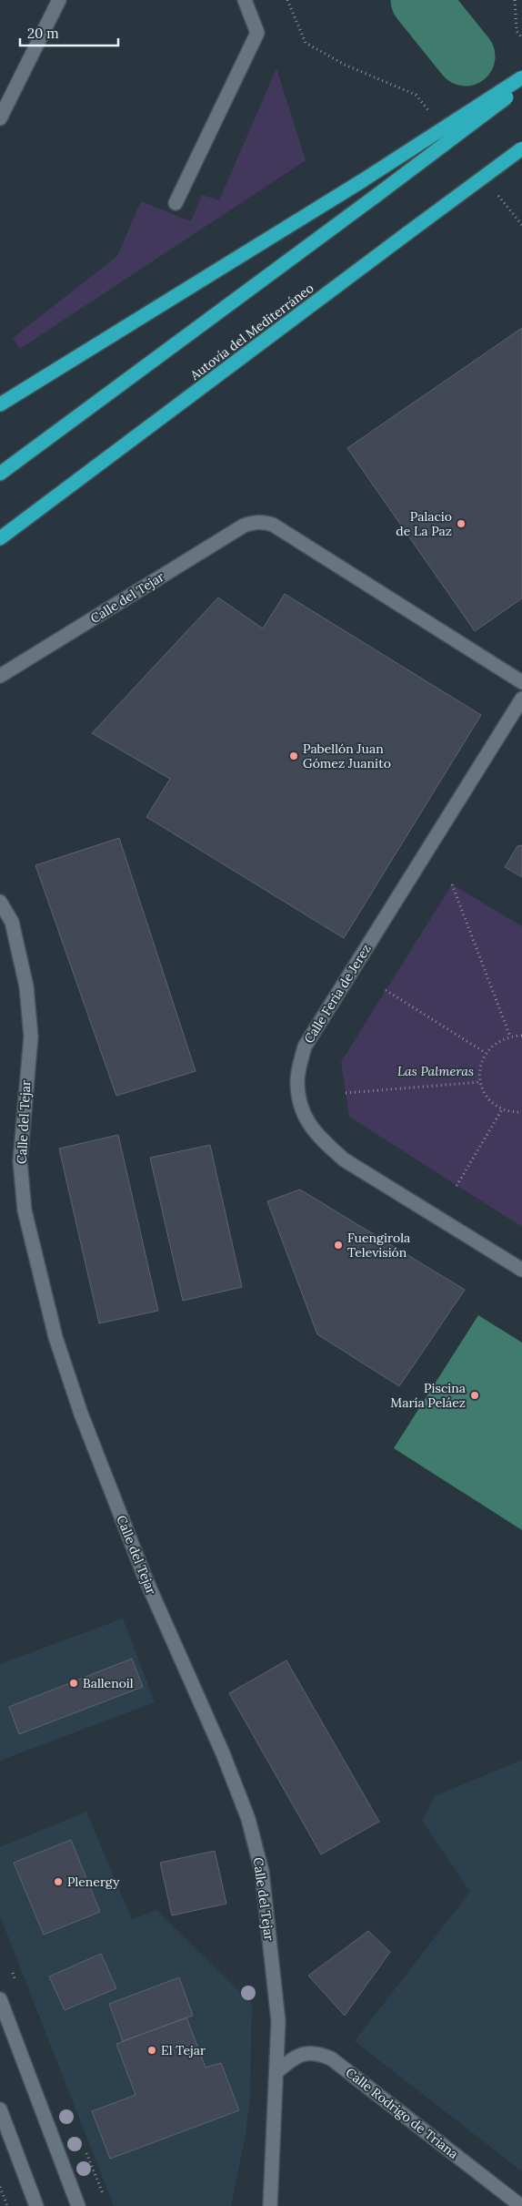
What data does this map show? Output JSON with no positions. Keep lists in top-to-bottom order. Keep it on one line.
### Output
{"streets":{"highway":["Autovía del Mediterráneo"],"street":["Calle del Tejar","Calle Feria de Jerez","Calle Rodrigo de Triana"]},"crossings":[["Calle del Tejar","Calle Rodrigo de Triana"]],"parks":["Las Palmeras"],"places":["Palacio de La Paz","Pabellón Juan Gómez Juanito","Fuengirola Televisión","Piscina María Peláez","Ballenoil","Plenergy","El Tejar"],"scale_bar":"20 m"}
